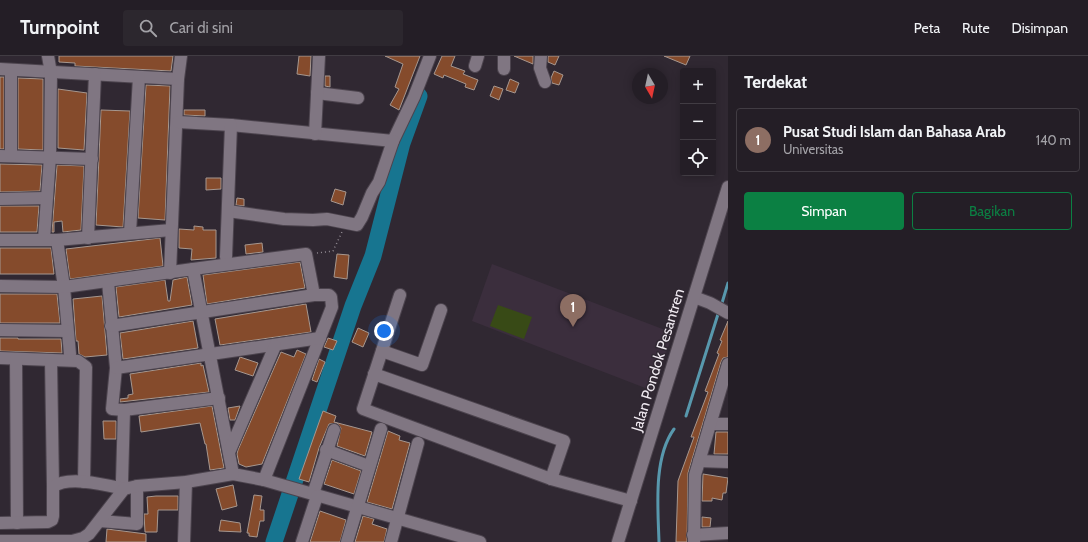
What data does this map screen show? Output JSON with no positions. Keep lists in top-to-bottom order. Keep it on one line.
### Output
{"streets":{"street":["Jalan Pondok Pesantren"]},"north":"bottom","page":{"header":"Turnpoint","search":"Cari di sini","nav":["Peta","Rute","Disimpan"],"heading":"Terdekat","map_buttons":["+","−"],"list":[{"mark":"1","name":"Pusat Studi Islam dan Bahasa Arab","note":"Universitas","value":"140 m"}],"buttons":["Simpan","Bagikan"],"pins":"1"}}
